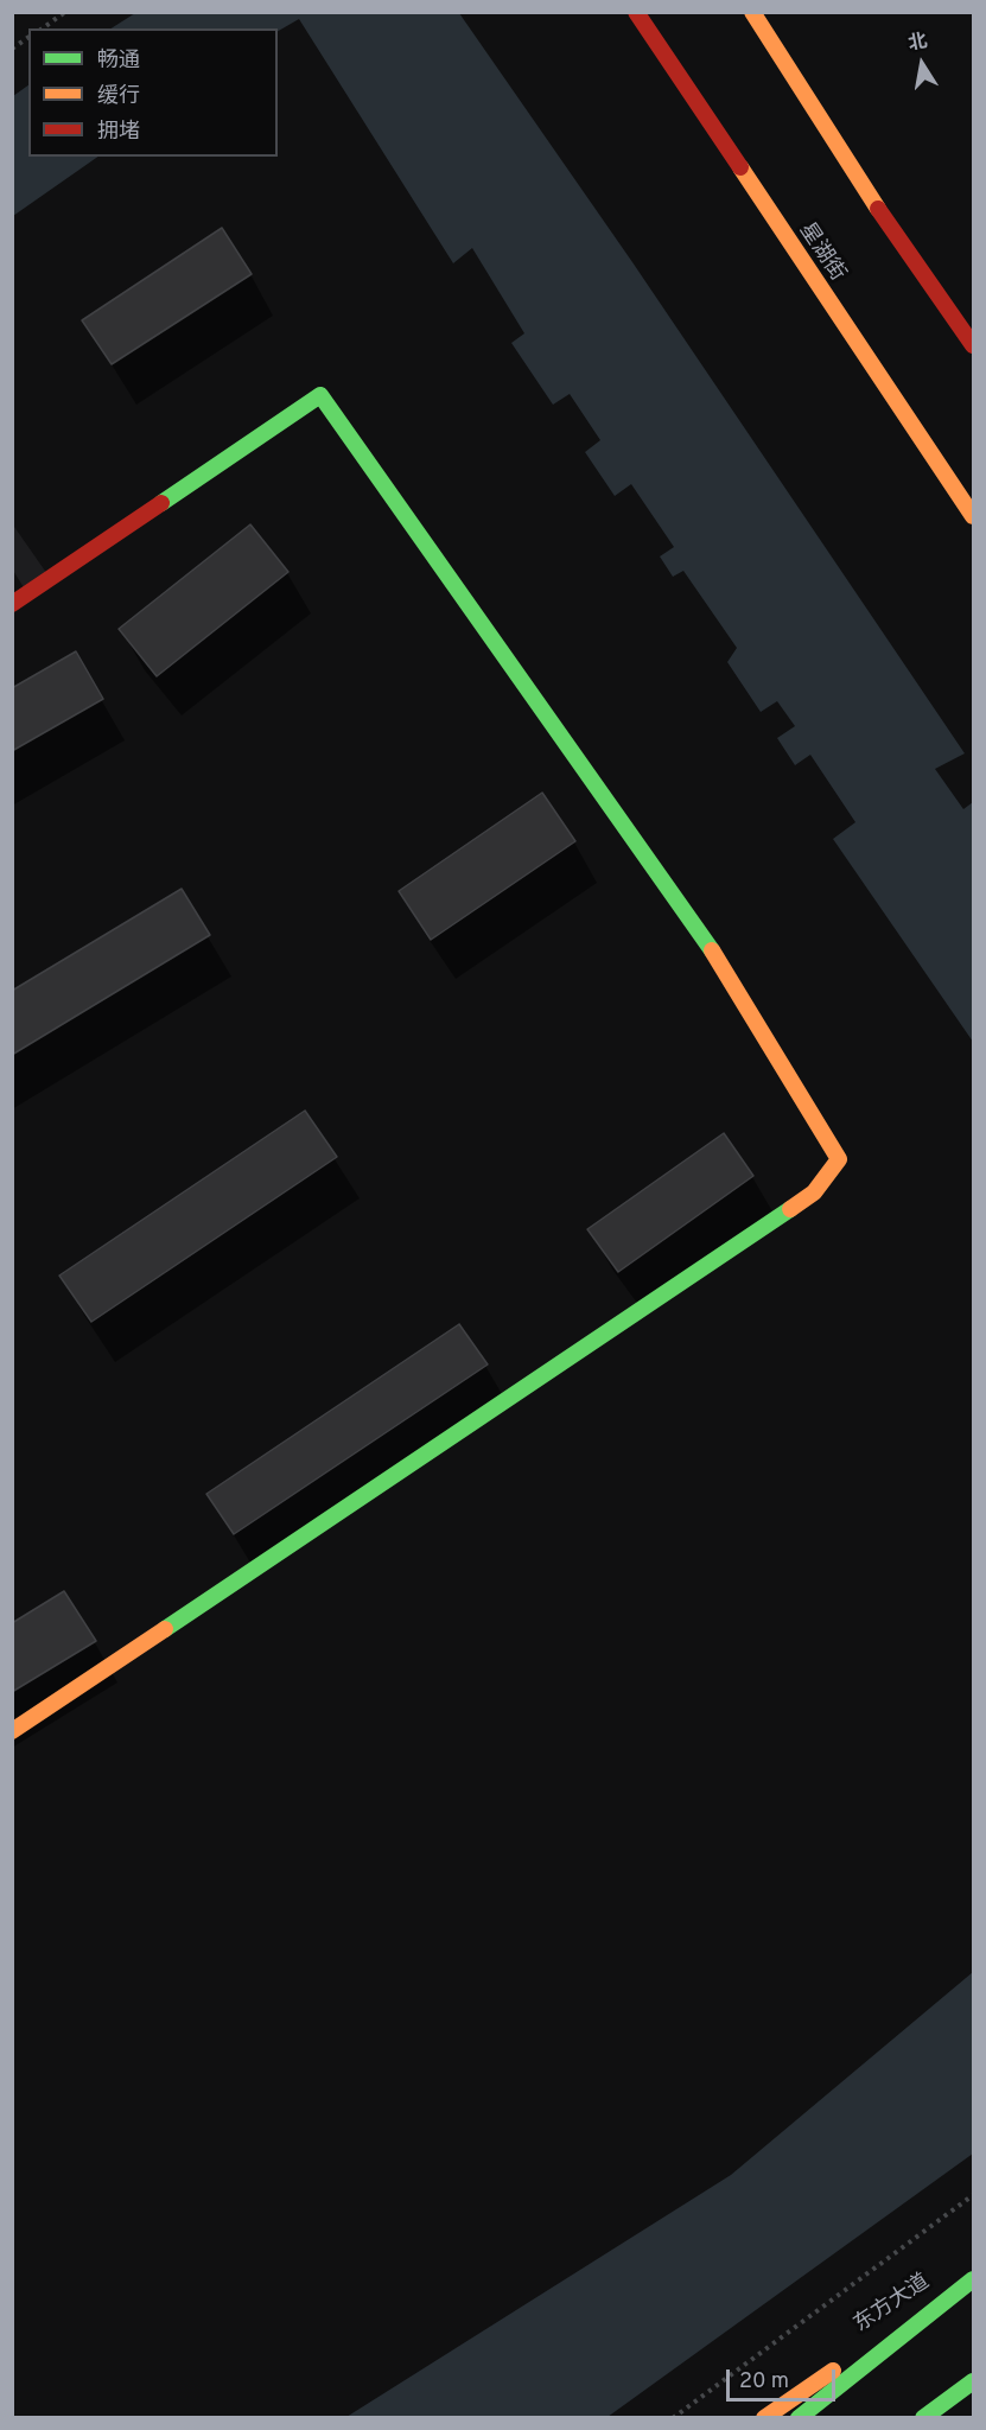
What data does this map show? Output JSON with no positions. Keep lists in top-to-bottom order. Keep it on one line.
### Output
{"streets":{"main road":["星湖街","东方大道"]},"legend":["畅通","缓行","拥堵"],"scale_bar":"20 m","north":"top"}
